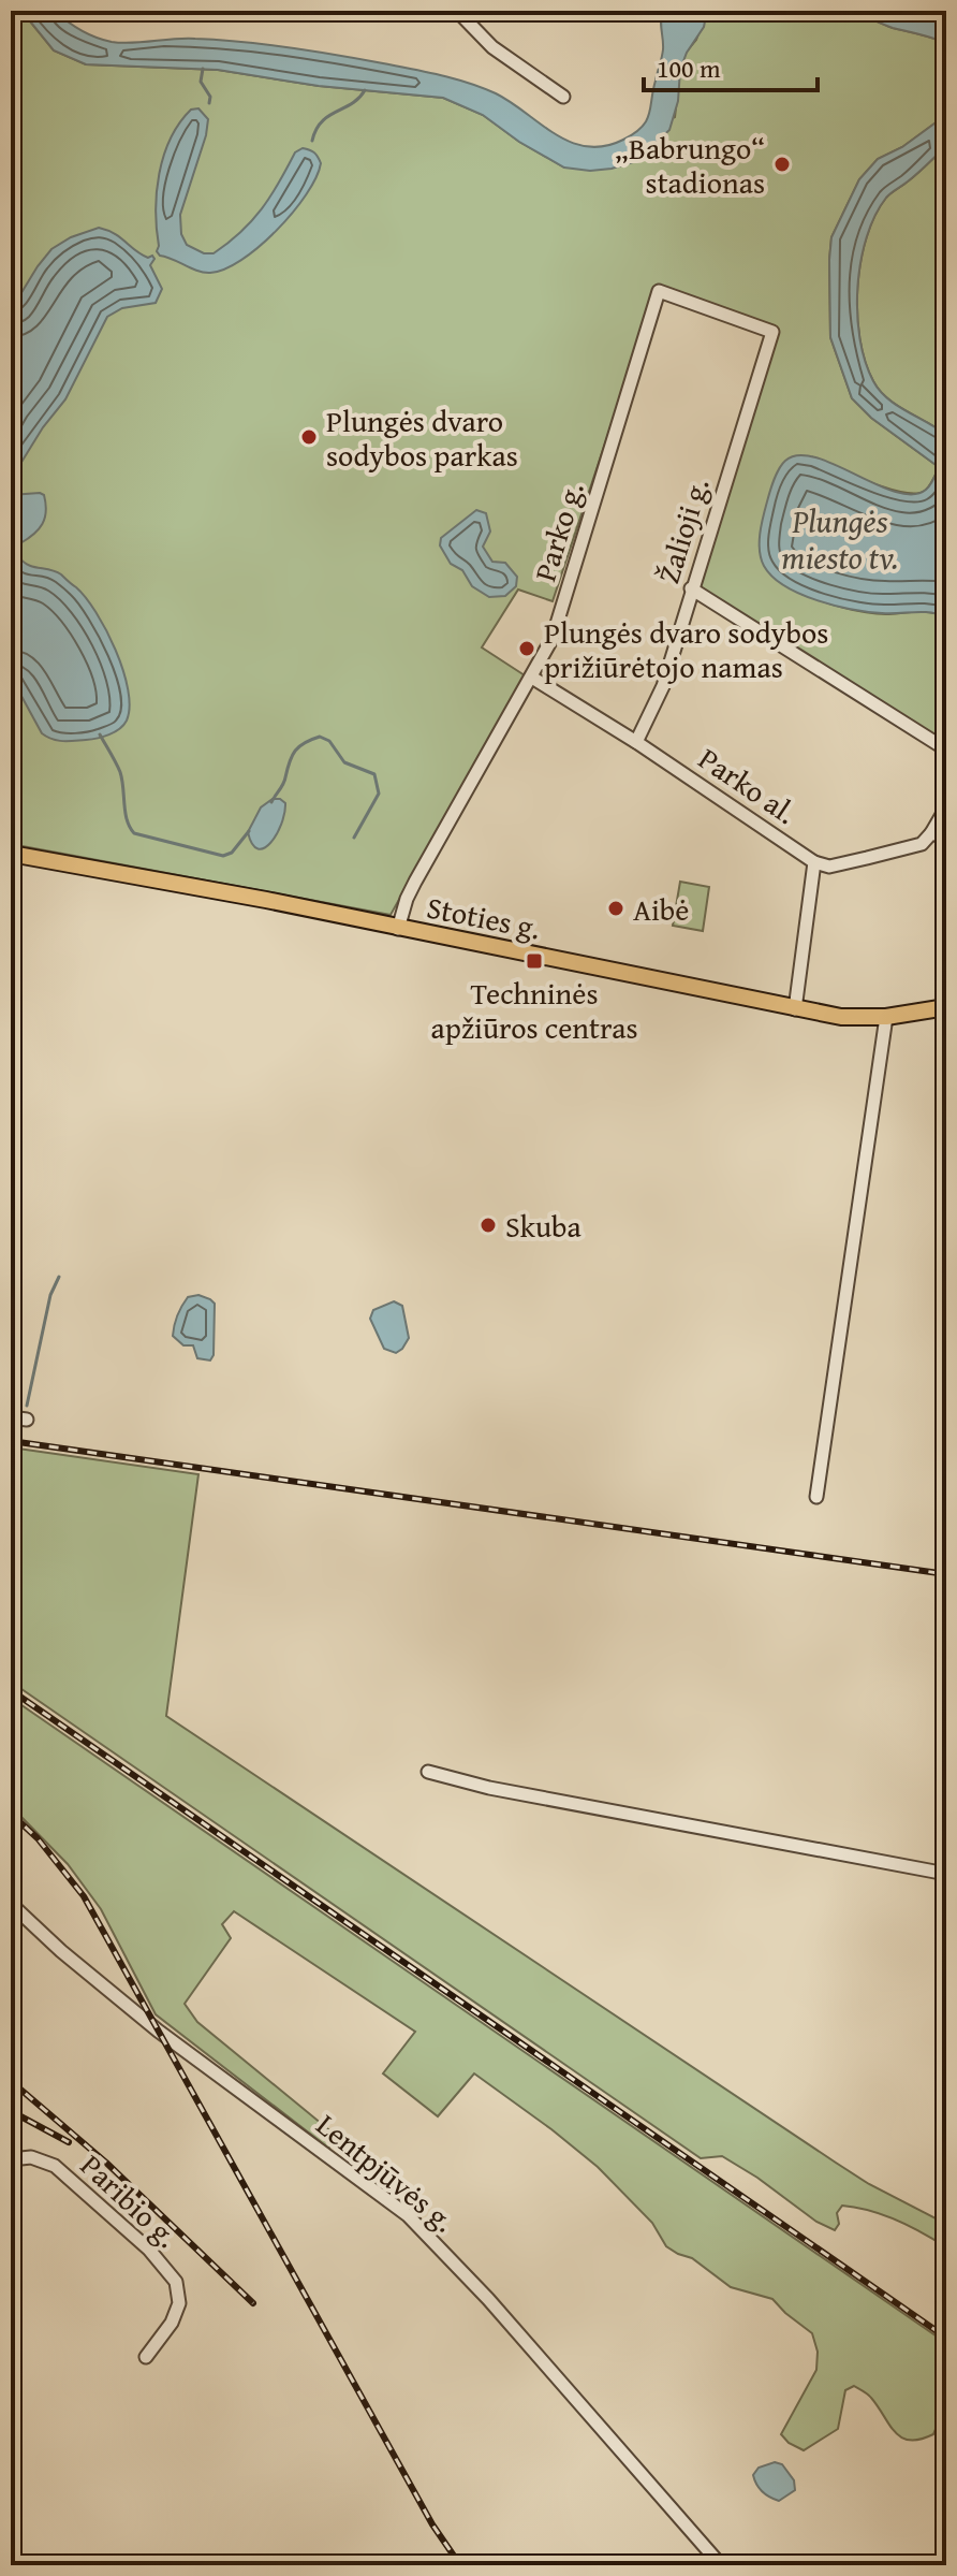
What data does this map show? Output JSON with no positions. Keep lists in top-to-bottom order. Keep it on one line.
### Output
{"streets":{"main road":["Stoties g."],"street":["Žalioji g.","Parko g.","Parko al.","Lentpjūvės g.","Paribio g."]},"crossings":[["Žalioji g.","Parko g."],["Žalioji g.","Parko al."],["Parko g.","Parko al."],["Parko g.","Stoties g."]],"water":["Plungės miesto tv."],"places":{"other":["„Babrungo“ stadionas","Plungės dvaro sodybos parkas","Plungės dvaro sodybos prižiūrėtojo namas","Aibė","Skuba"],"transit":["Techninės apžiūros centras"]},"scale_bar":"100 m"}
